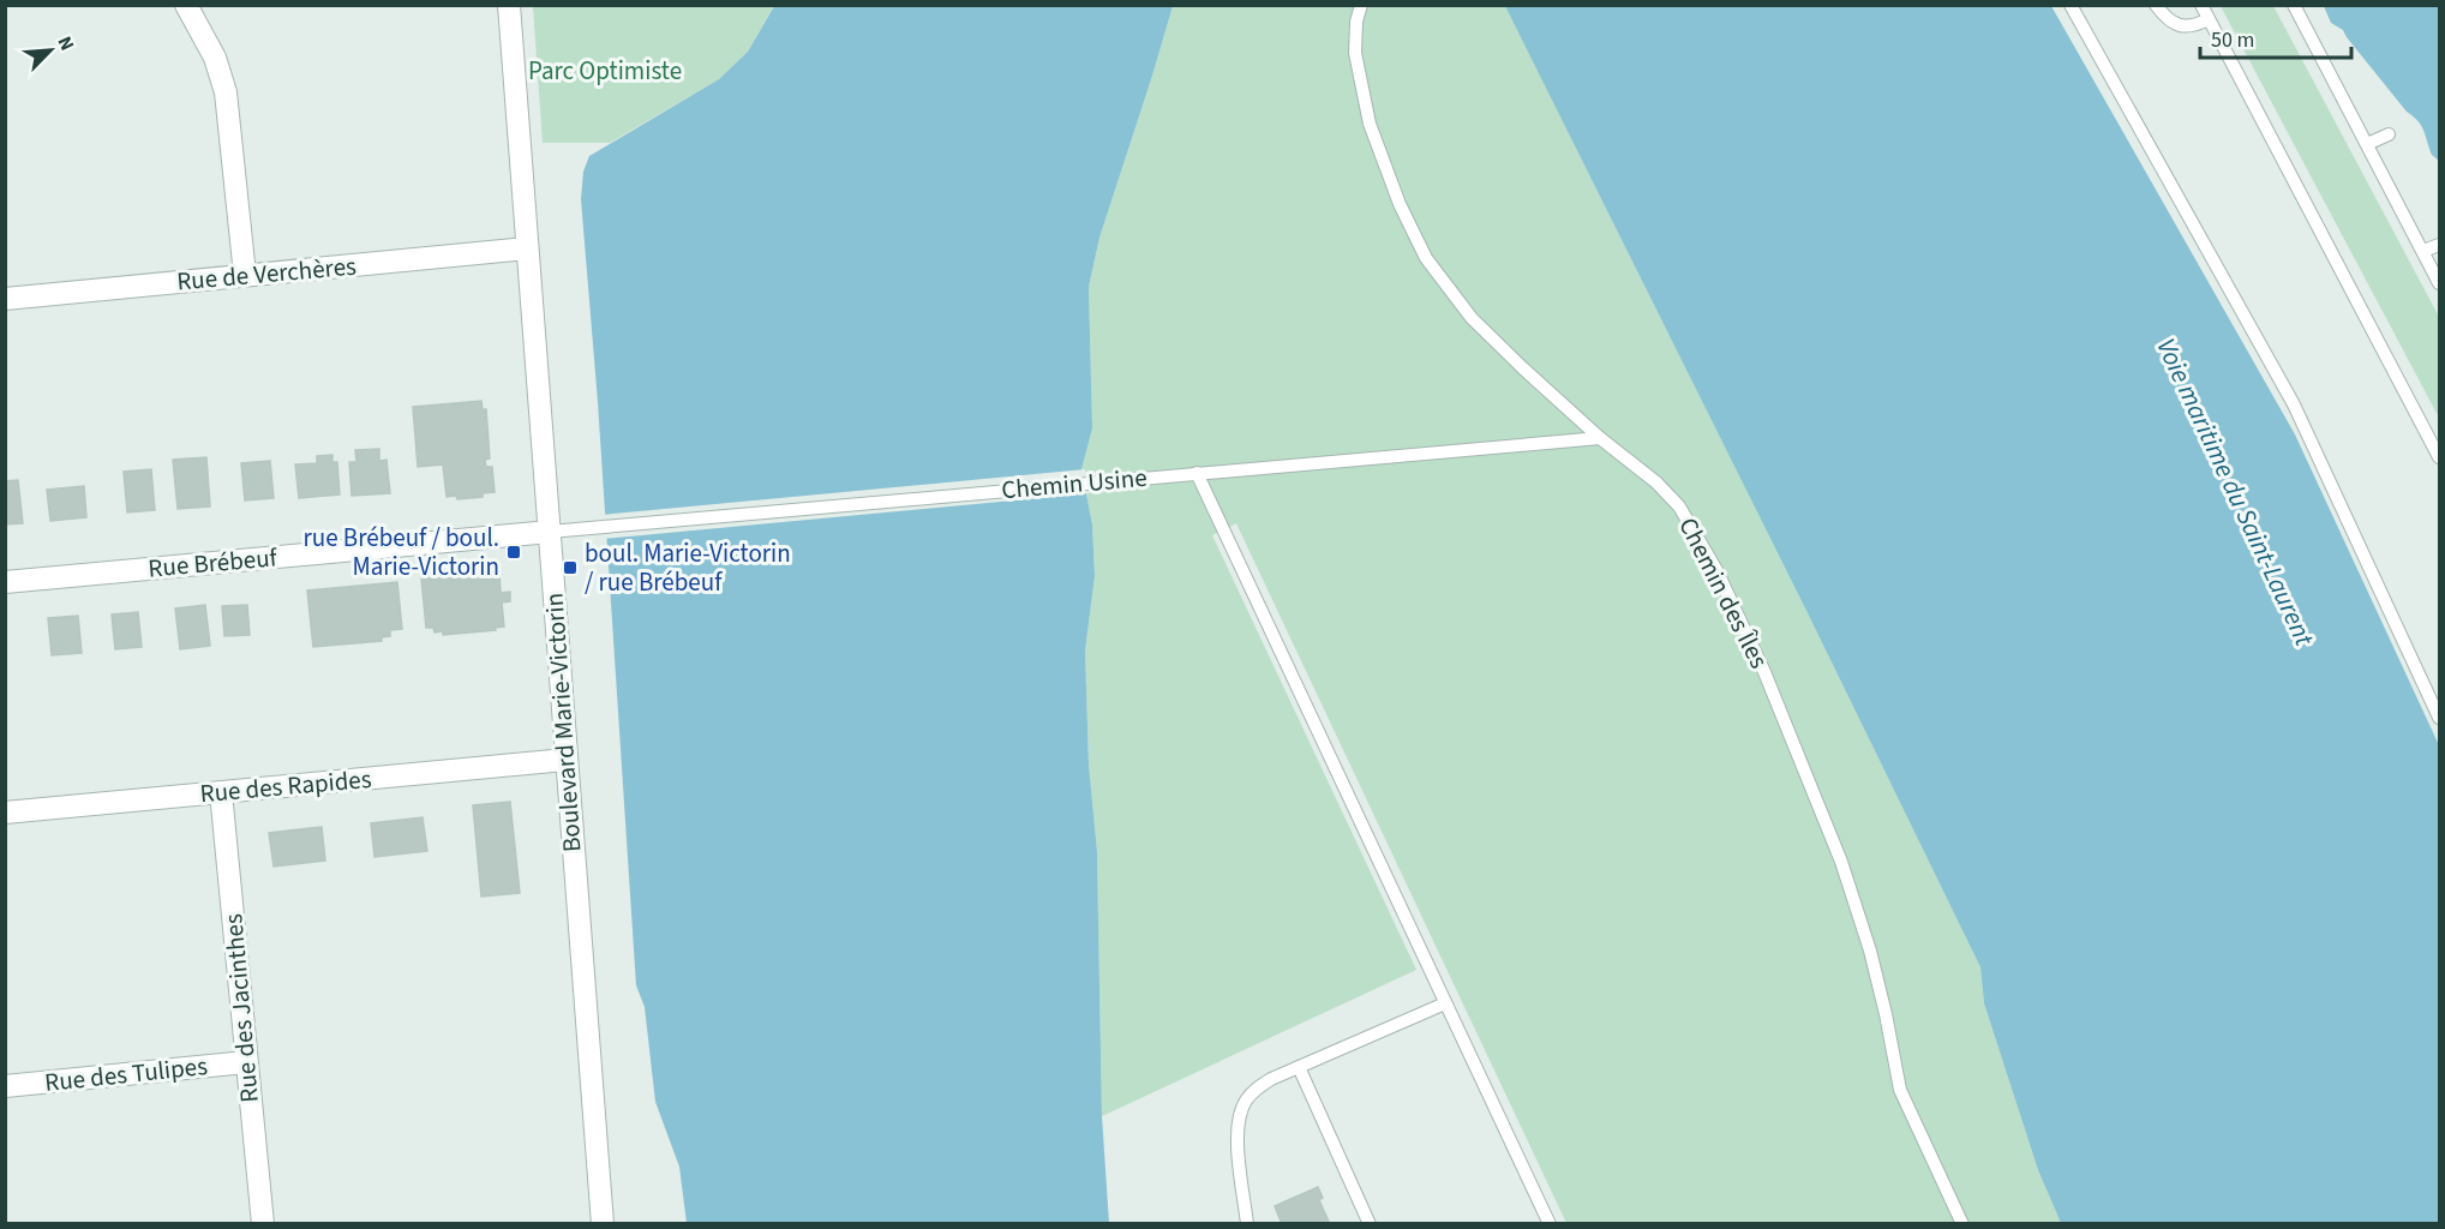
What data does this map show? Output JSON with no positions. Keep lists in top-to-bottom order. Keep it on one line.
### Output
{"streets":{"street":["Rue de Verchères","Rue Brébeuf","Boulevard Marie-Victorin","Rue des Rapides","Rue des Jacinthes","Rue des Tulipes"],"lane":["Chemin Usine","Chemin des Îles"]},"crossings":[["Rue de Verchères","Boulevard Marie-Victorin"],["Chemin Usine","Rue Brébeuf"],["Chemin Usine","Chemin des Îles"],["Chemin Usine","Boulevard Marie-Victorin"],["Rue Brébeuf","Boulevard Marie-Victorin"],["Boulevard Marie-Victorin","Rue des Rapides"],["Rue des Rapides","Rue des Jacinthes"],["Rue des Jacinthes","Rue des Tulipes"]],"water":["Voie maritime du Saint-Laurent"],"parks":["Parc Optimiste"],"places":{"transit":["rue Brébeuf / boul. Marie-Victorin","boul. Marie-Victorin / rue Brébeuf"]},"scale_bar":"50 m","north":"top right"}
